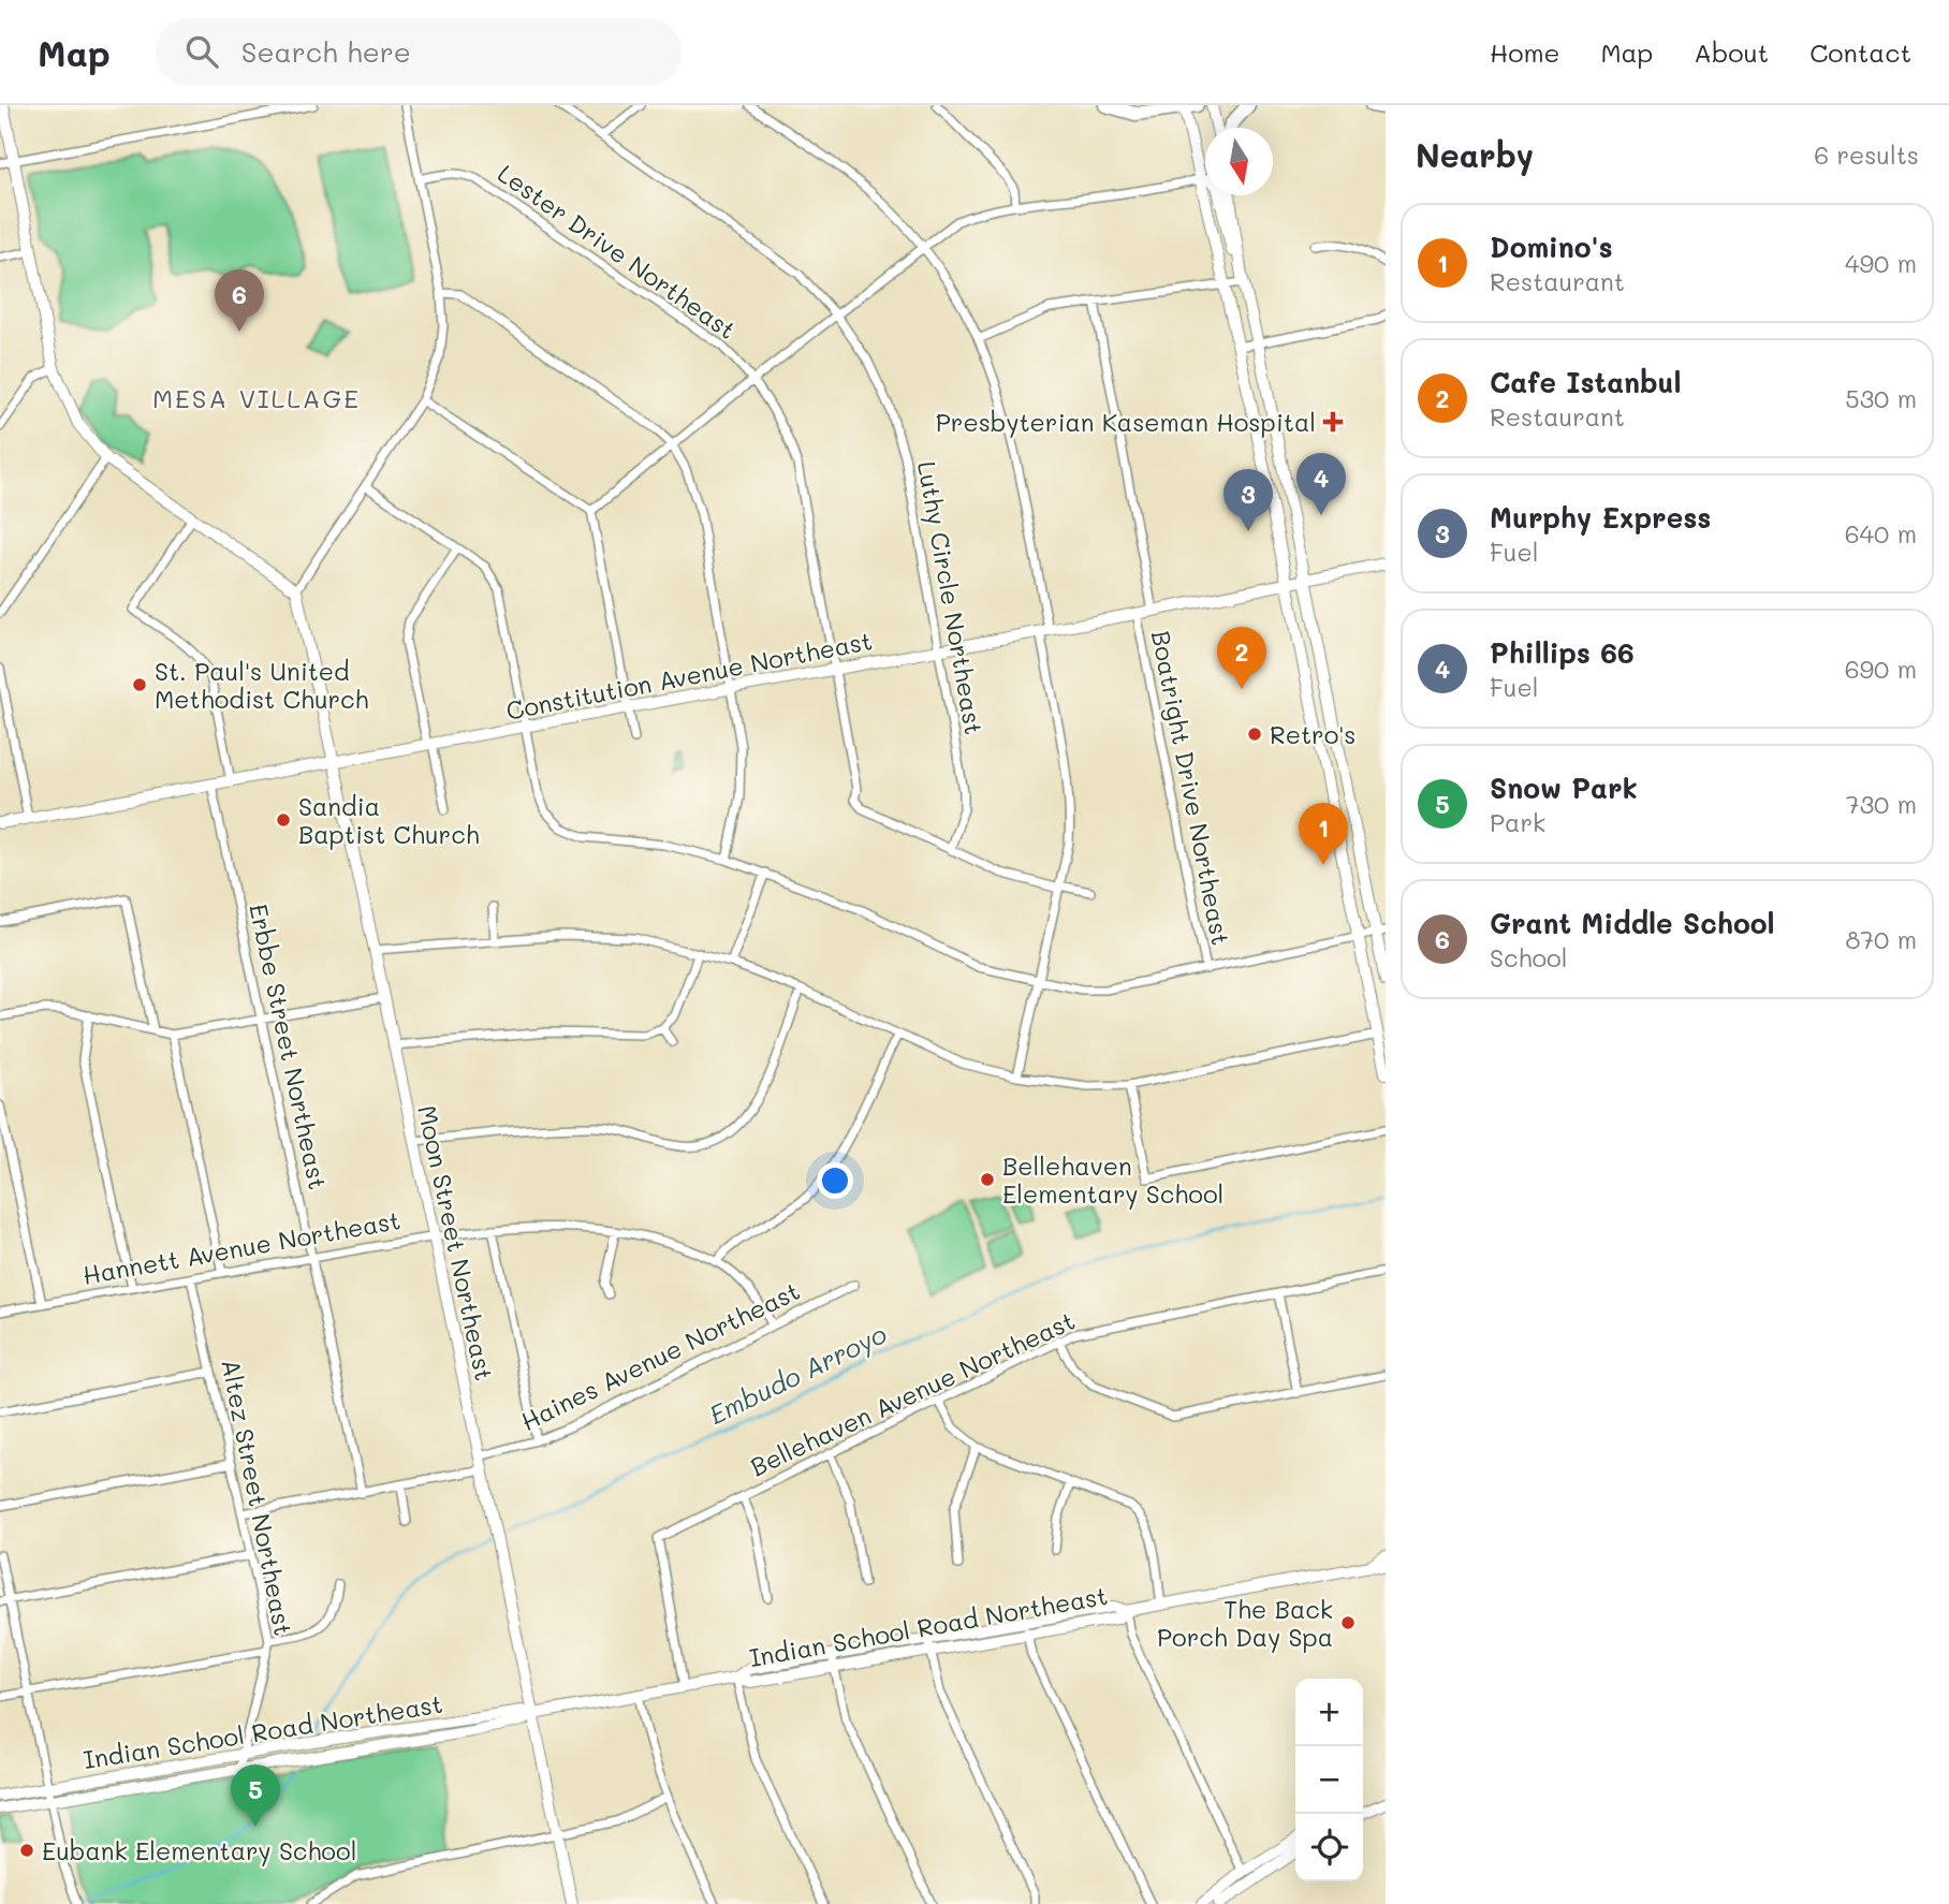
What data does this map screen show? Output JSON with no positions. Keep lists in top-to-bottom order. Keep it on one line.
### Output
{"streets":{"street":["Lester Drive Northeast","Luthy Circle Northeast","Constitution Avenue Northeast","Boatright Drive Northeast","Erbbe Street Northeast","Moon Street Northeast","Hannett Avenue Northeast","Haines Avenue Northeast","Bellehaven Avenue Northeast","Altez Street Northeast","Indian School Road Northeast"]},"crossings":[["Lester Drive Northeast","Luthy Circle Northeast"],["Lester Drive Northeast","Constitution Avenue Northeast"],["Luthy Circle Northeast","Constitution Avenue Northeast"],["Constitution Avenue Northeast","Boatright Drive Northeast"],["Constitution Avenue Northeast","Erbbe Street Northeast"],["Constitution Avenue Northeast","Moon Street Northeast"],["Erbbe Street Northeast","Hannett Avenue Northeast"],["Moon Street Northeast","Hannett Avenue Northeast"],["Moon Street Northeast","Haines Avenue Northeast"],["Moon Street Northeast","Indian School Road Northeast"],["Hannett Avenue Northeast","Haines Avenue Northeast"],["Hannett Avenue Northeast","Altez Street Northeast"],["Bellehaven Avenue Northeast","Indian School Road Northeast"],["Altez Street Northeast","Indian School Road Northeast"]],"districts":["MESA VILLAGE"],"water":["Embudo Arroyo"],"places":{"health":["Presbyterian Kaseman Hospital"],"other":["St. Paul's United Methodist Church","Retro's","Sandia Baptist Church","Bellehaven Elementary School","The Back Porch Day Spa","Eubank Elementary School"]},"north":"bottom","page":{"header":"Map","search":"Search here","nav":["Home","Map","About","Contact"],"heading":["Nearby","6 results"],"list":[{"mark":"1","name":"Domino's","note":"Restaurant","value":"490 m"},{"mark":"2","name":"Cafe Istanbul","note":"Restaurant","value":"530 m"},{"mark":"3","name":"Murphy Express","note":"Fuel","value":"640 m"},{"mark":"4","name":"Phillips 66","note":"Fuel","value":"690 m"},{"mark":"5","name":"Snow Park","note":"Park","value":"730 m"},{"mark":"6","name":"Grant Middle School","note":"School","value":"870 m"}],"pins":["6","4","3","2","1","5"],"map_buttons":["+","−"]}}
